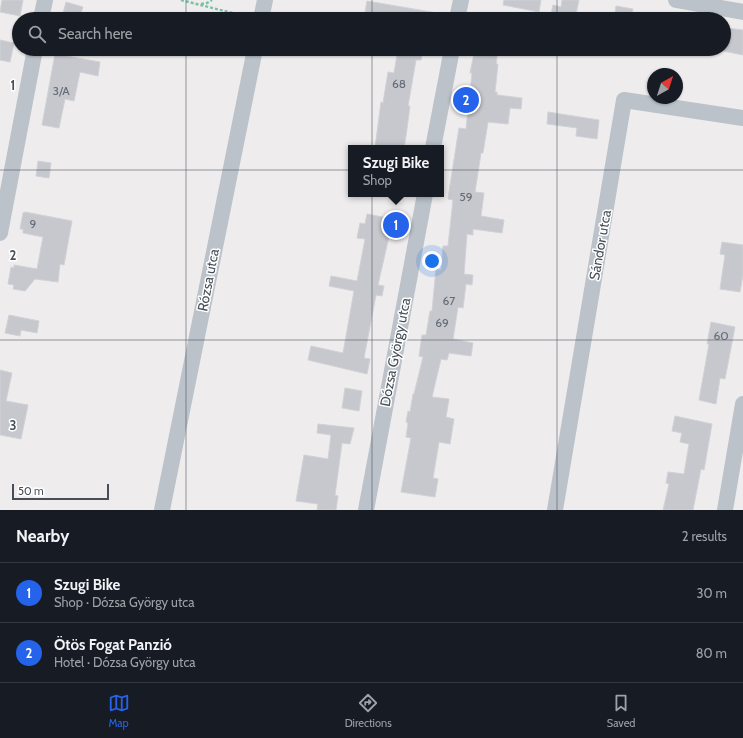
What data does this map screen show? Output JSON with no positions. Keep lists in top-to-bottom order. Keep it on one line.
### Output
{"streets":{"street":["Sándor utca","Rózsa utca","Dózsa György utca"]},"house_numbers":["68","3/A","59","9","67","69","60"],"scale_bar":"50 m","north":"top right","page":{"search":"Search here","pins":["2","1"],"popup":["Szugi Bike","Shop"],"scale":"50 m","heading":["Nearby","2 results"],"list":[{"mark":"1","name":"Szugi Bike","note":"Shop · Dózsa György utca","value":"30 m"},{"mark":"2","name":"Ötös Fogat Panzió","note":"Hotel · Dózsa György utca","value":"80 m"}],"nav":["Map","Directions","Saved"]},"grid":{"rows":["1","2","3"]}}
